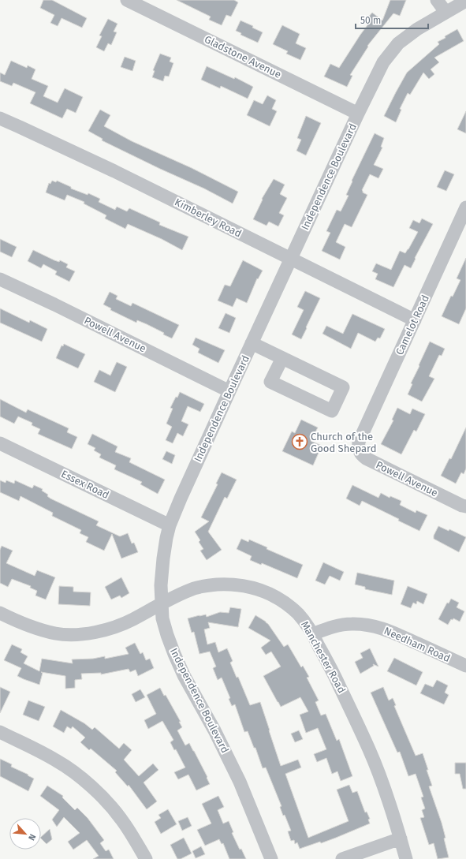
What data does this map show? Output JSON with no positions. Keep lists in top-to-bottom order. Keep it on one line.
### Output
{"streets":{"street":["Gladstone Avenue","Independence Boulevard","Kimberley Road","Camelot Road","Powell Avenue","Essex Road","Needham Road","Manchester Road"]},"crossings":[["Gladstone Avenue","Independence Boulevard"],["Independence Boulevard","Kimberley Road"],["Independence Boulevard","Powell Avenue"],["Independence Boulevard","Essex Road"],["Independence Boulevard","Manchester Road"],["Kimberley Road","Camelot Road"],["Camelot Road","Powell Avenue"],["Needham Road","Manchester Road"]],"places":{"church":["Church of the Good Shepard"]},"scale_bar":"50 m","north":"bottom right"}
